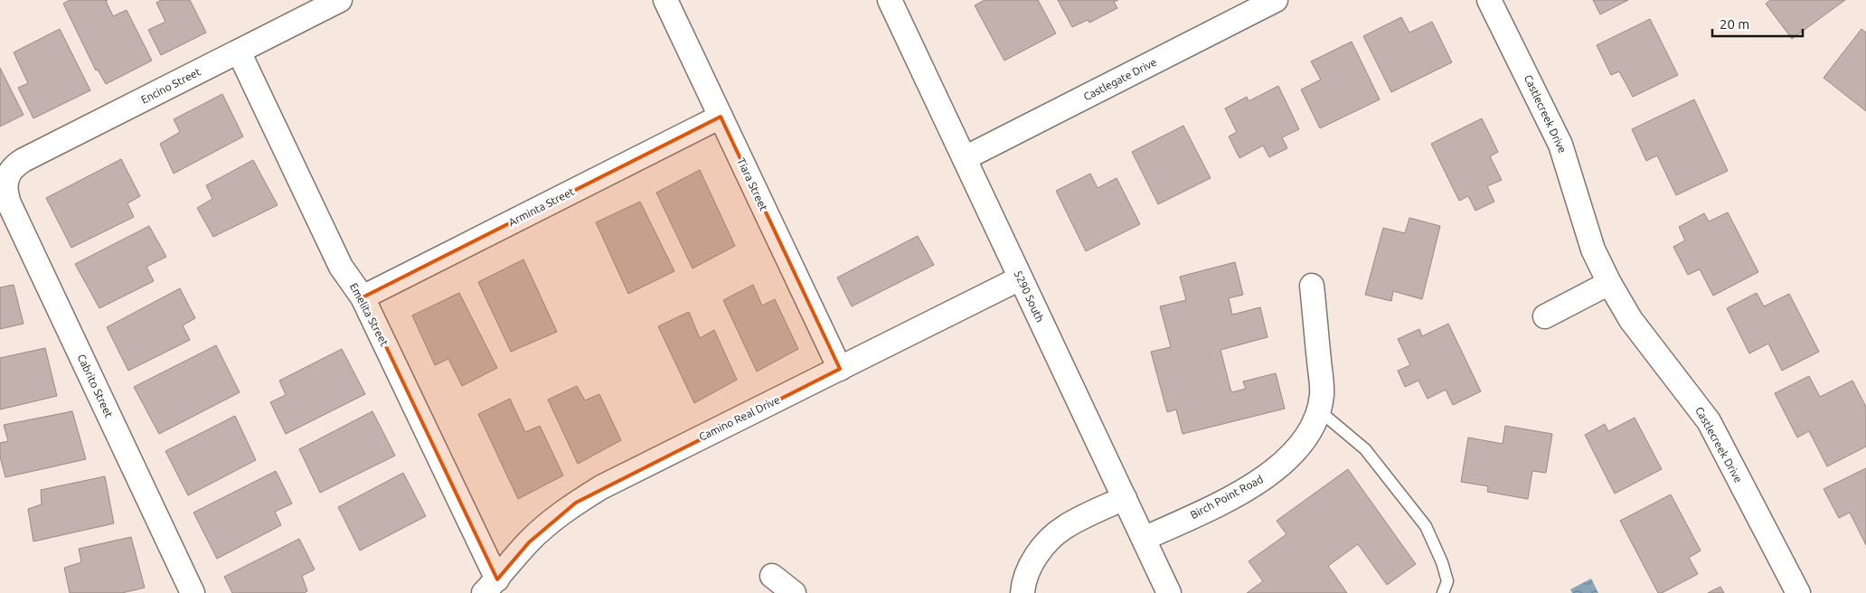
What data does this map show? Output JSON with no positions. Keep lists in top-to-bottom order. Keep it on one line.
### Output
{"streets":{"street":["Castlegate Drive","Encino Street","Castlecreek Drive","Tiara Street","Arminta Street","5290 South","Emelita Street","Cabrito Street","Camino Real Drive","Birch Point Road"]},"crossings":[["Castlegate Drive","5290 South"],["Encino Street","Emelita Street"],["Encino Street","Cabrito Street"],["Tiara Street","Arminta Street"],["Tiara Street","Camino Real Drive"],["Arminta Street","Emelita Street"],["5290 South","Camino Real Drive"],["5290 South","Birch Point Road"],["Emelita Street","Camino Real Drive"]],"scale_bar":"20 m"}
